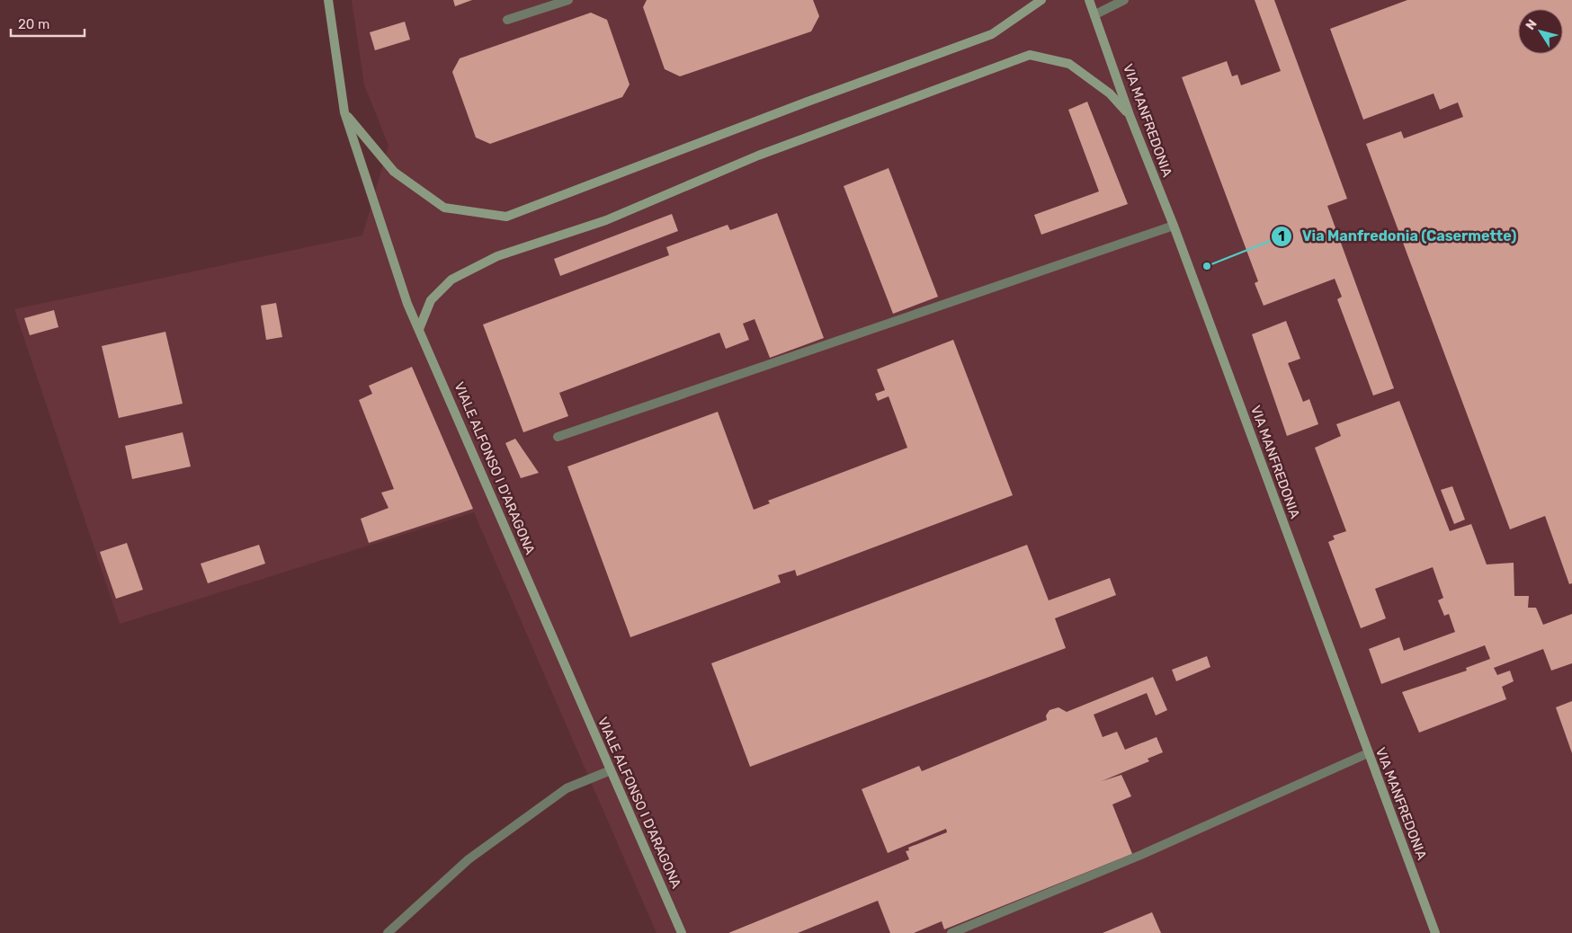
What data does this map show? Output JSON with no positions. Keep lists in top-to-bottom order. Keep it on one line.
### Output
{"streets":{"main road":["VIA MANFREDONIA","VIALE ALFONSO I D'ARAGONA"]},"places":["Via Manfredonia (Casermette)"],"scale_bar":"20 m","north":"top left"}
